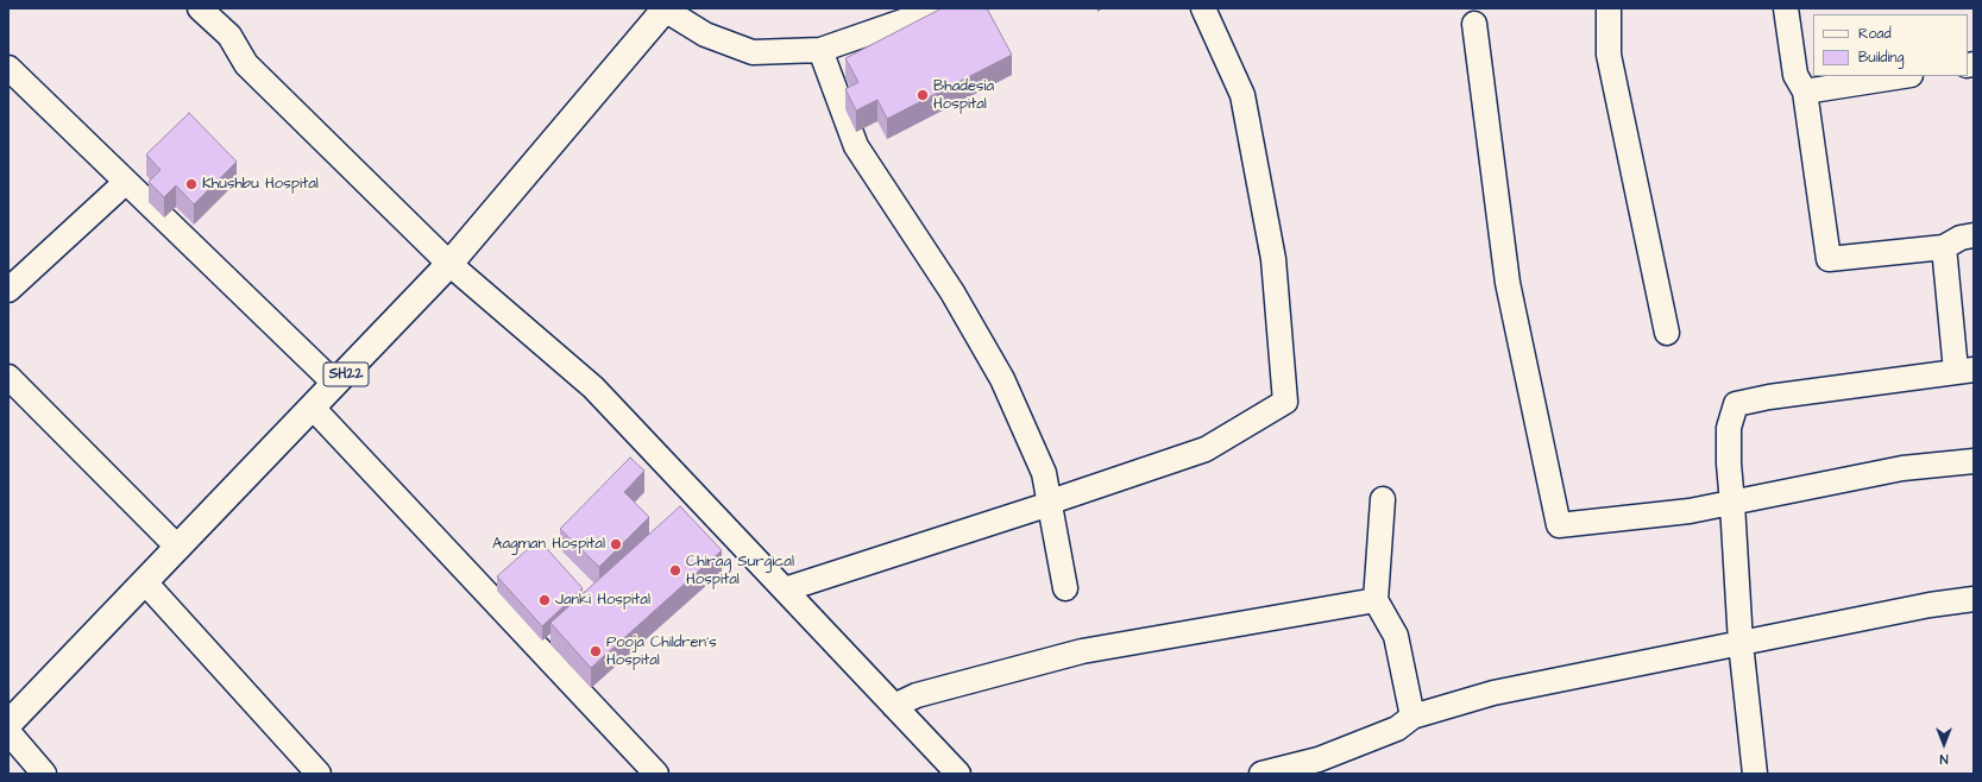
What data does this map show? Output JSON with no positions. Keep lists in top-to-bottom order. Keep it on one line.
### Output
{"streets":{"main road":["SH22"]},"places":["Bhadesia Hospital","Khushbu Hospital","Aagman Hospital","Chirag Surgical Hospital","Janki Hospital","Pooja Children's Hospital"],"legend":["Road","Building"],"north":"bottom"}
